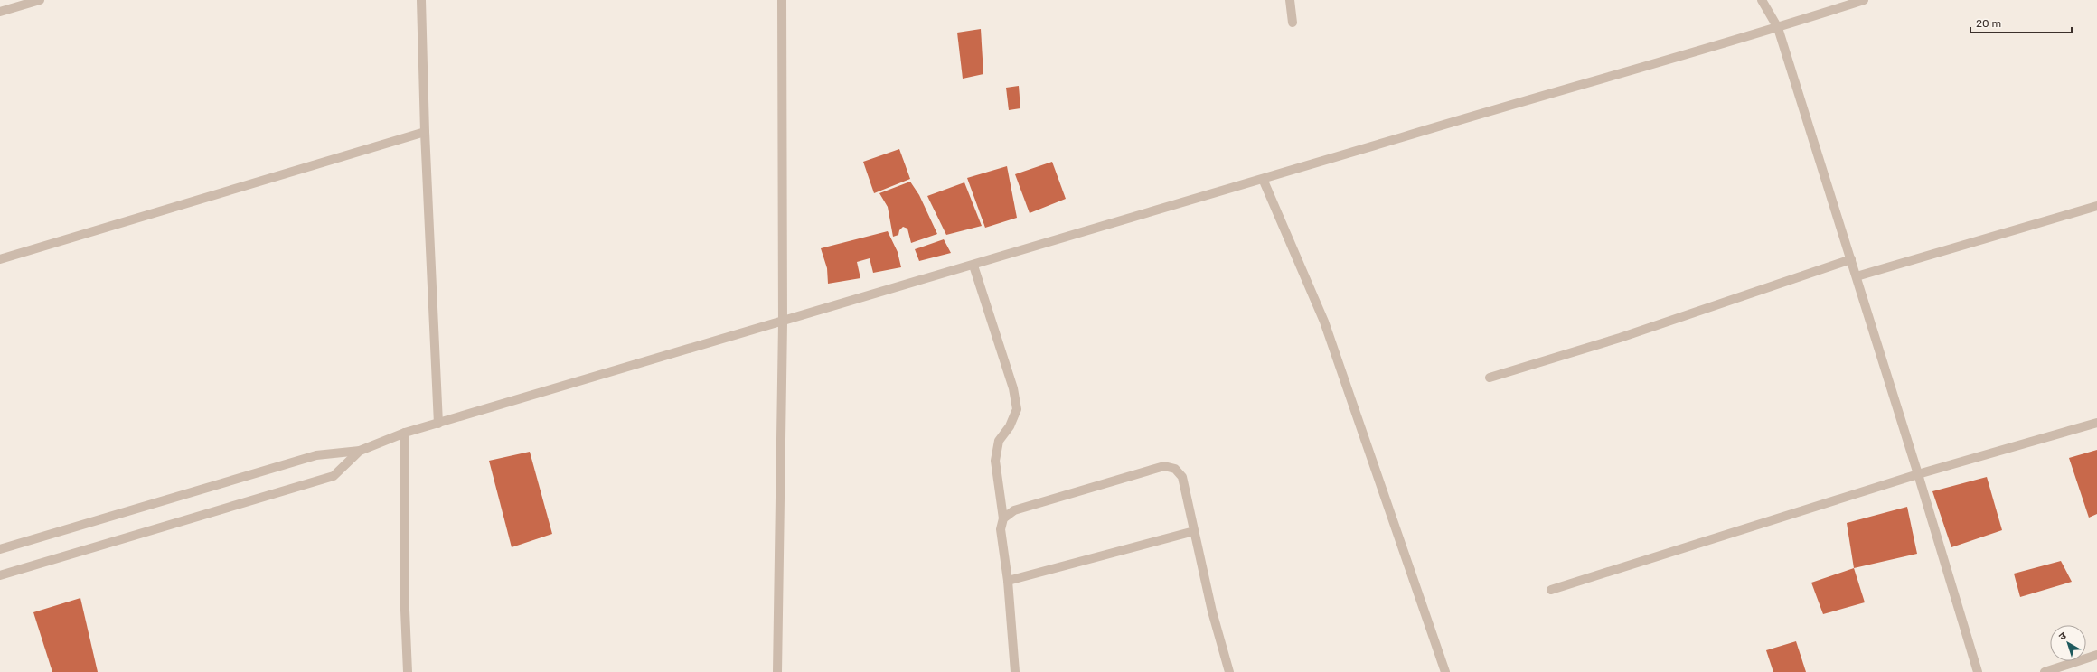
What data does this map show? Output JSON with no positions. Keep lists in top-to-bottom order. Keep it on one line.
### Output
{"scale_bar":"20 m","north":"top left"}
